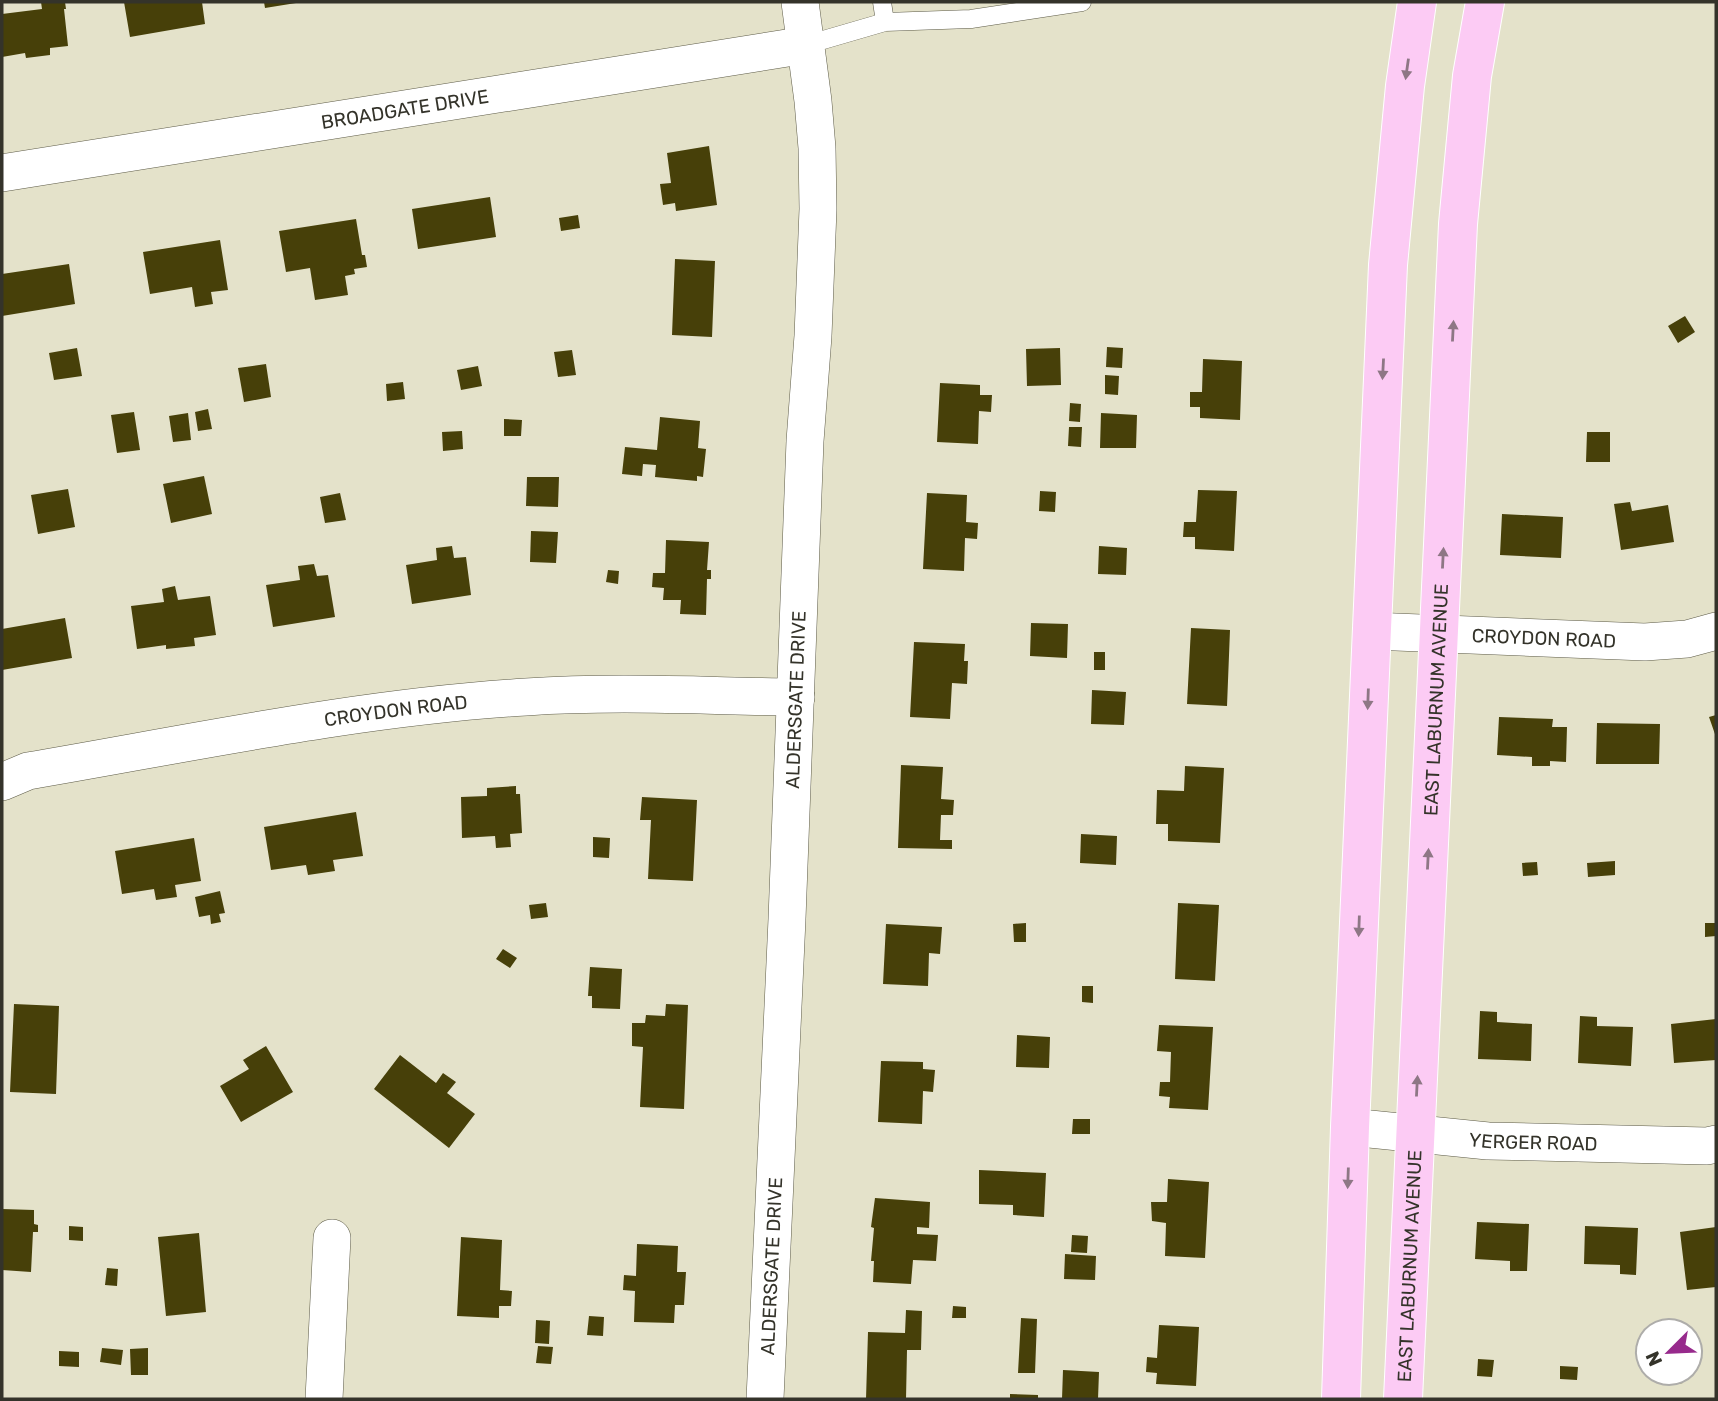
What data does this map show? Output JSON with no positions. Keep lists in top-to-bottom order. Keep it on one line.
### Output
{"streets":{"main road":["EAST LABURNUM AVENUE"],"street":["BROADGATE DRIVE","CROYDON ROAD","ALDERSGATE DRIVE","YERGER ROAD"]},"crossings":[["BROADGATE DRIVE","ALDERSGATE DRIVE"],["CROYDON ROAD","ALDERSGATE DRIVE"],["CROYDON ROAD","EAST LABURNUM AVENUE"],["EAST LABURNUM AVENUE","YERGER ROAD"]],"north":"bottom left"}
